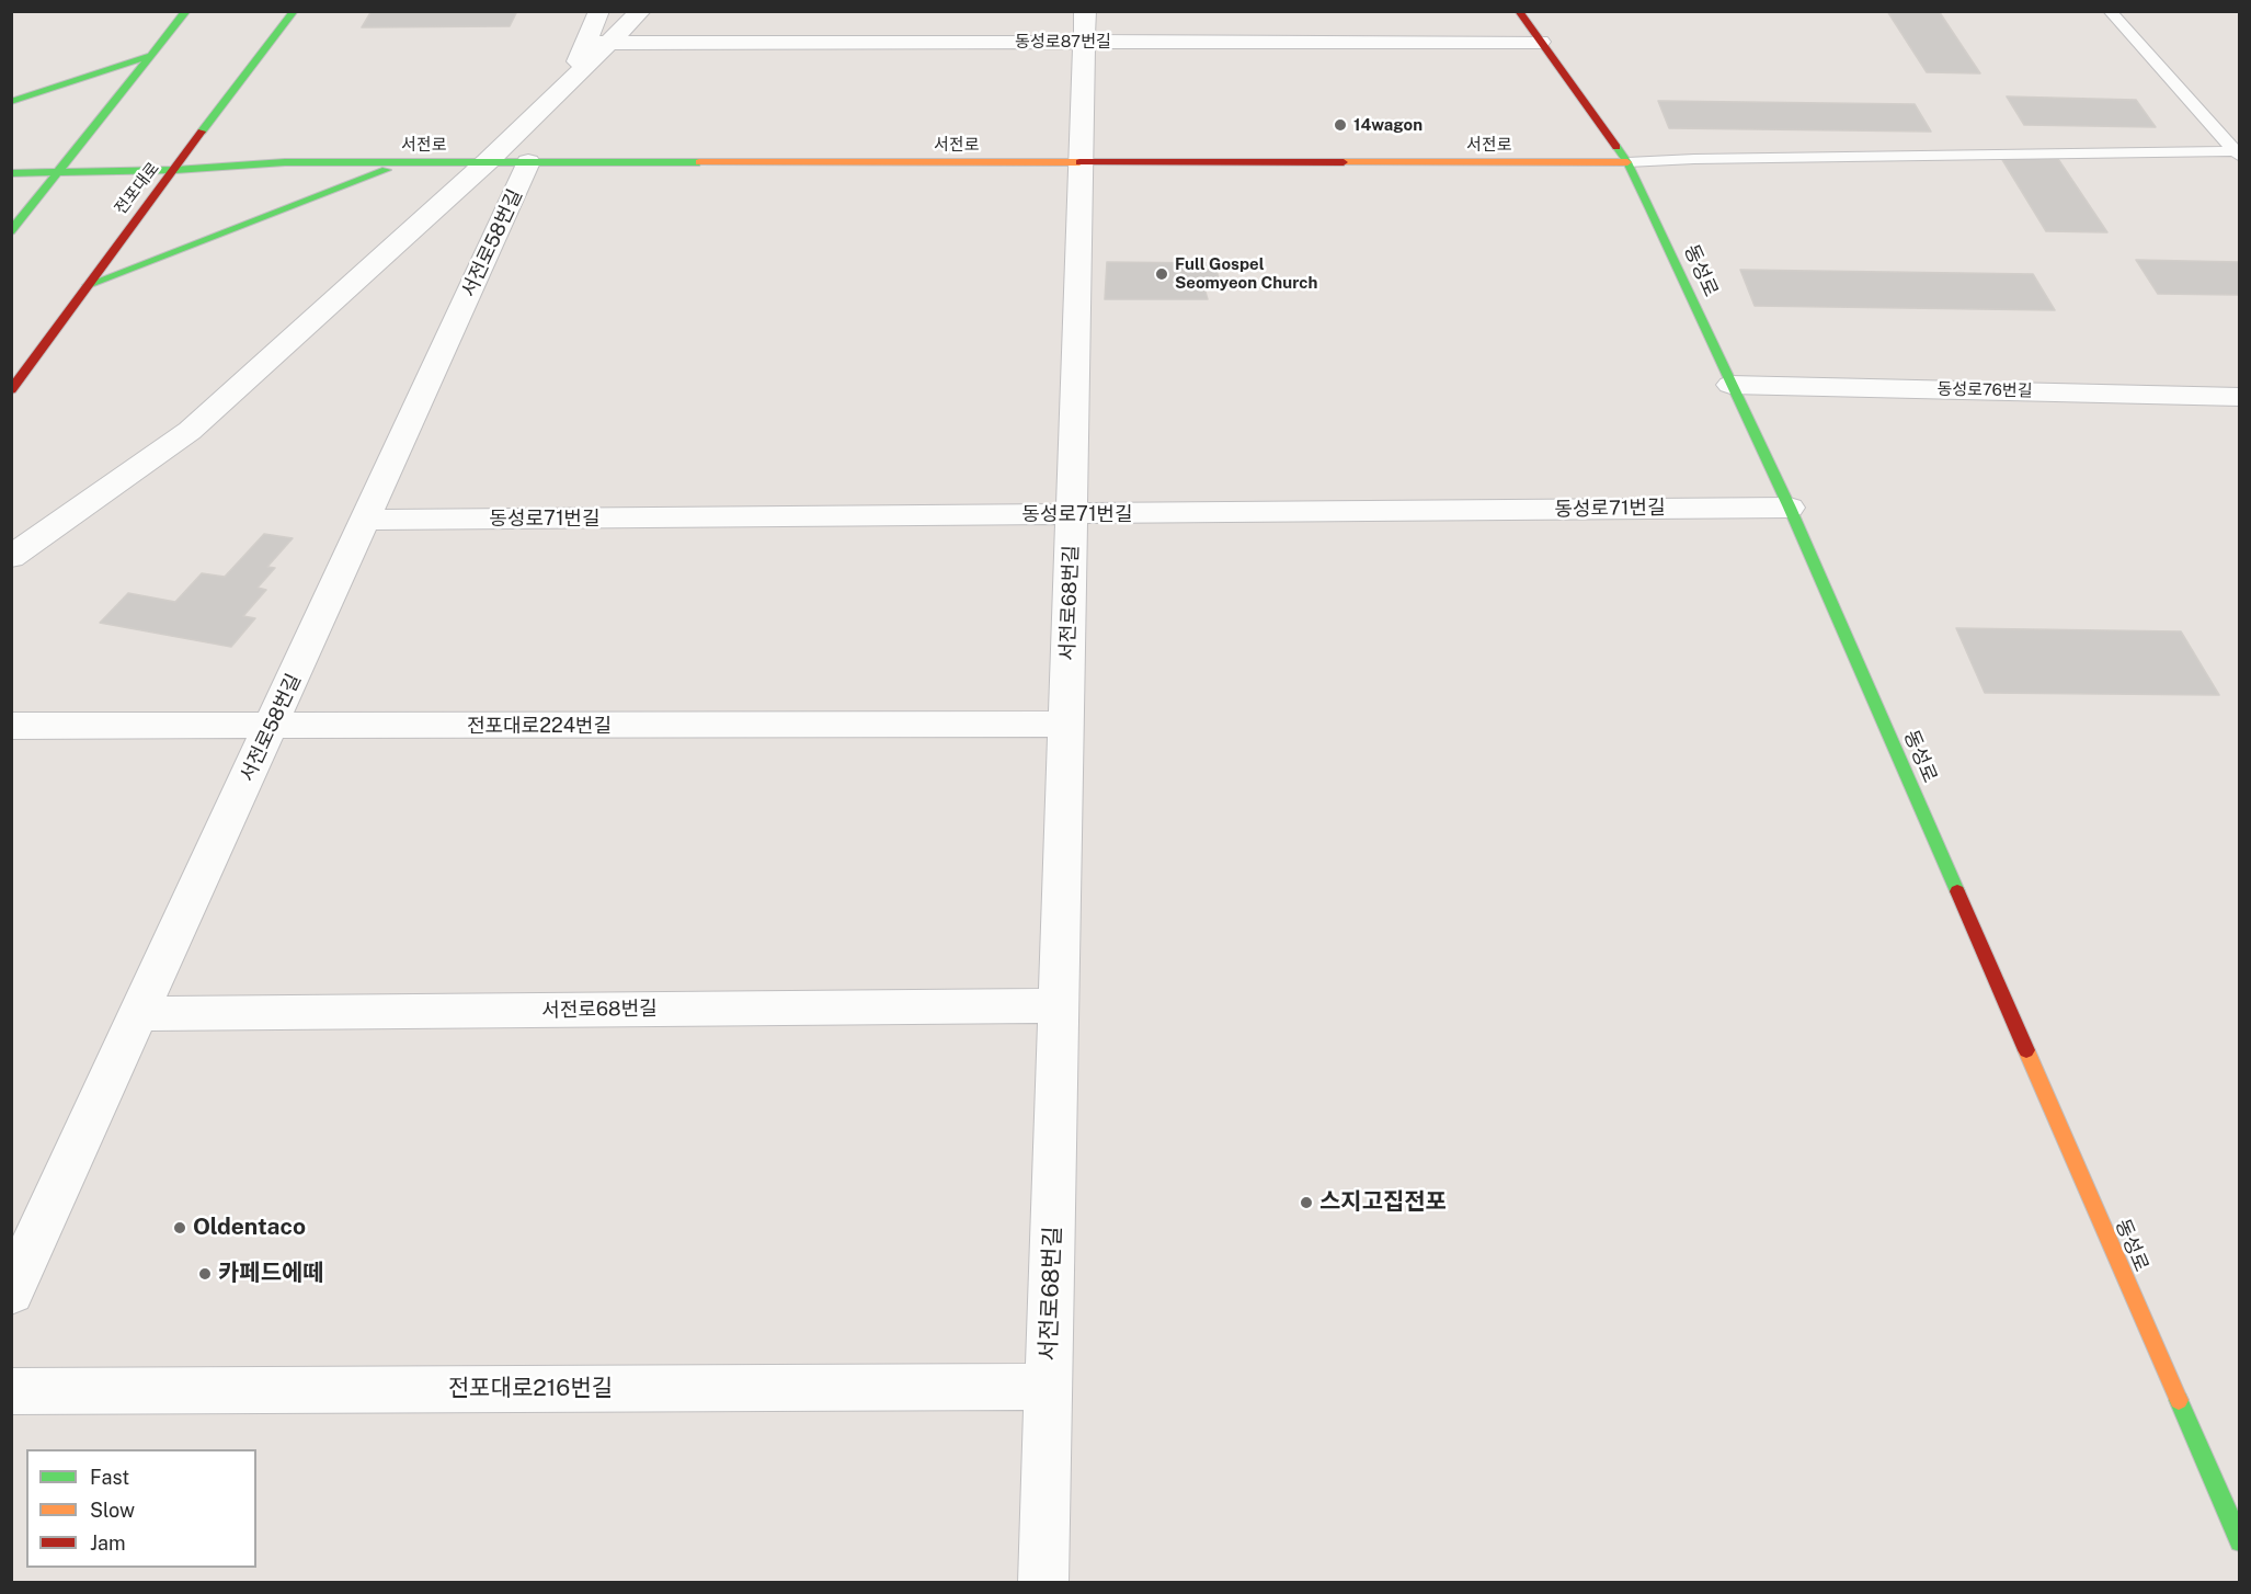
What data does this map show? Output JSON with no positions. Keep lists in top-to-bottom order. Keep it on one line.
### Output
{"streets":{"main road":["서전로","전포대로","동성로"],"street":["동성로87번길","서전로58번길","동성로76번길","동성로71번길","서전로68번길","전포대로224번길","전포대로216번길"]},"crossings":[["동성로87번길","동성로"],["동성로87번길","서전로68번길"],["서전로","전포대로"],["서전로","서전로58번길"],["서전로","동성로"],["서전로","서전로68번길"],["서전로58번길","동성로71번길"],["서전로58번길","서전로68번길"],["서전로58번길","전포대로224번길"],["동성로","동성로76번길"],["동성로","동성로71번길"],["동성로71번길","서전로68번길"],["서전로68번길","전포대로224번길"],["서전로68번길","전포대로216번길"]],"places":["14wagon","Full Gospel Seomyeon Church","스지고집전포","Oldentaco","카페드에떼"],"legend":["Fast","Slow","Jam"]}
